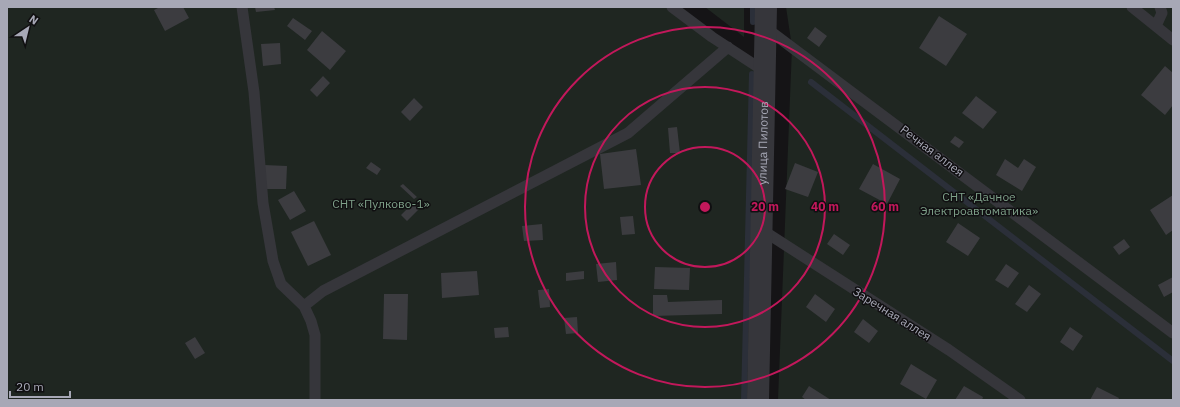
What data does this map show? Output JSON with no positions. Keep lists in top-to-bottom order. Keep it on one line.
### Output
{"streets":{"street":["улица Пилотов"],"lane":["Речная аллея","Заречная аллея"]},"crossings":[["улица Пилотов","Речная аллея"],["улица Пилотов","Заречная аллея"]],"parks":["СНТ «Дачное Электроавтоматика»","СНТ «Пулково-1»"],"scale_bar":"20 m","north":"top right","rings":["20 m","40 m","60 m"]}
